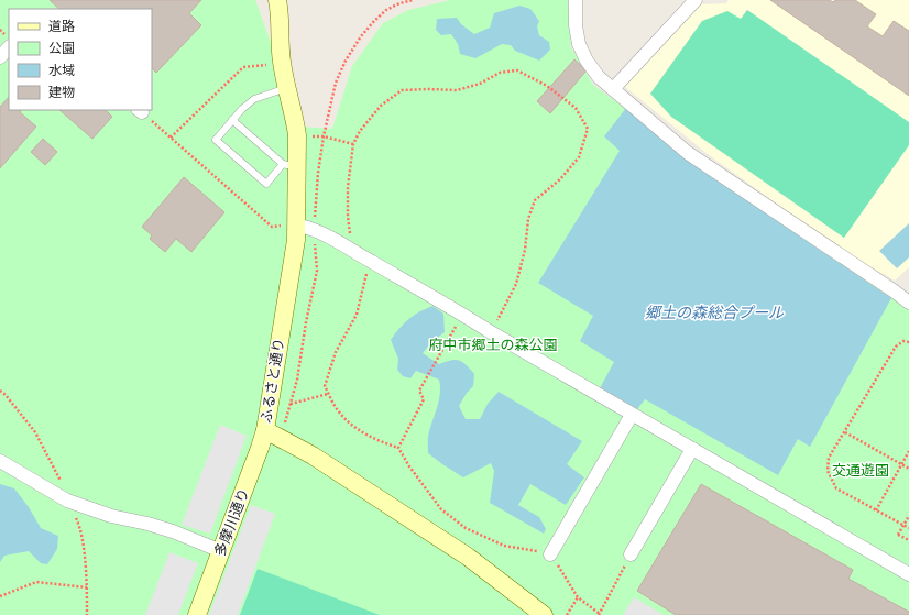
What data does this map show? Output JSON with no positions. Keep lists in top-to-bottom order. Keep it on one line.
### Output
{"streets":{"street":["ふるさと通り","多摩川通り"]},"crossings":[["ふるさと通り","多摩川通り"]],"water":["郷土の森総合プール"],"parks":["府中市郷土の森公園","交通遊園"],"legend":["道路","公園","水域","建物"]}
